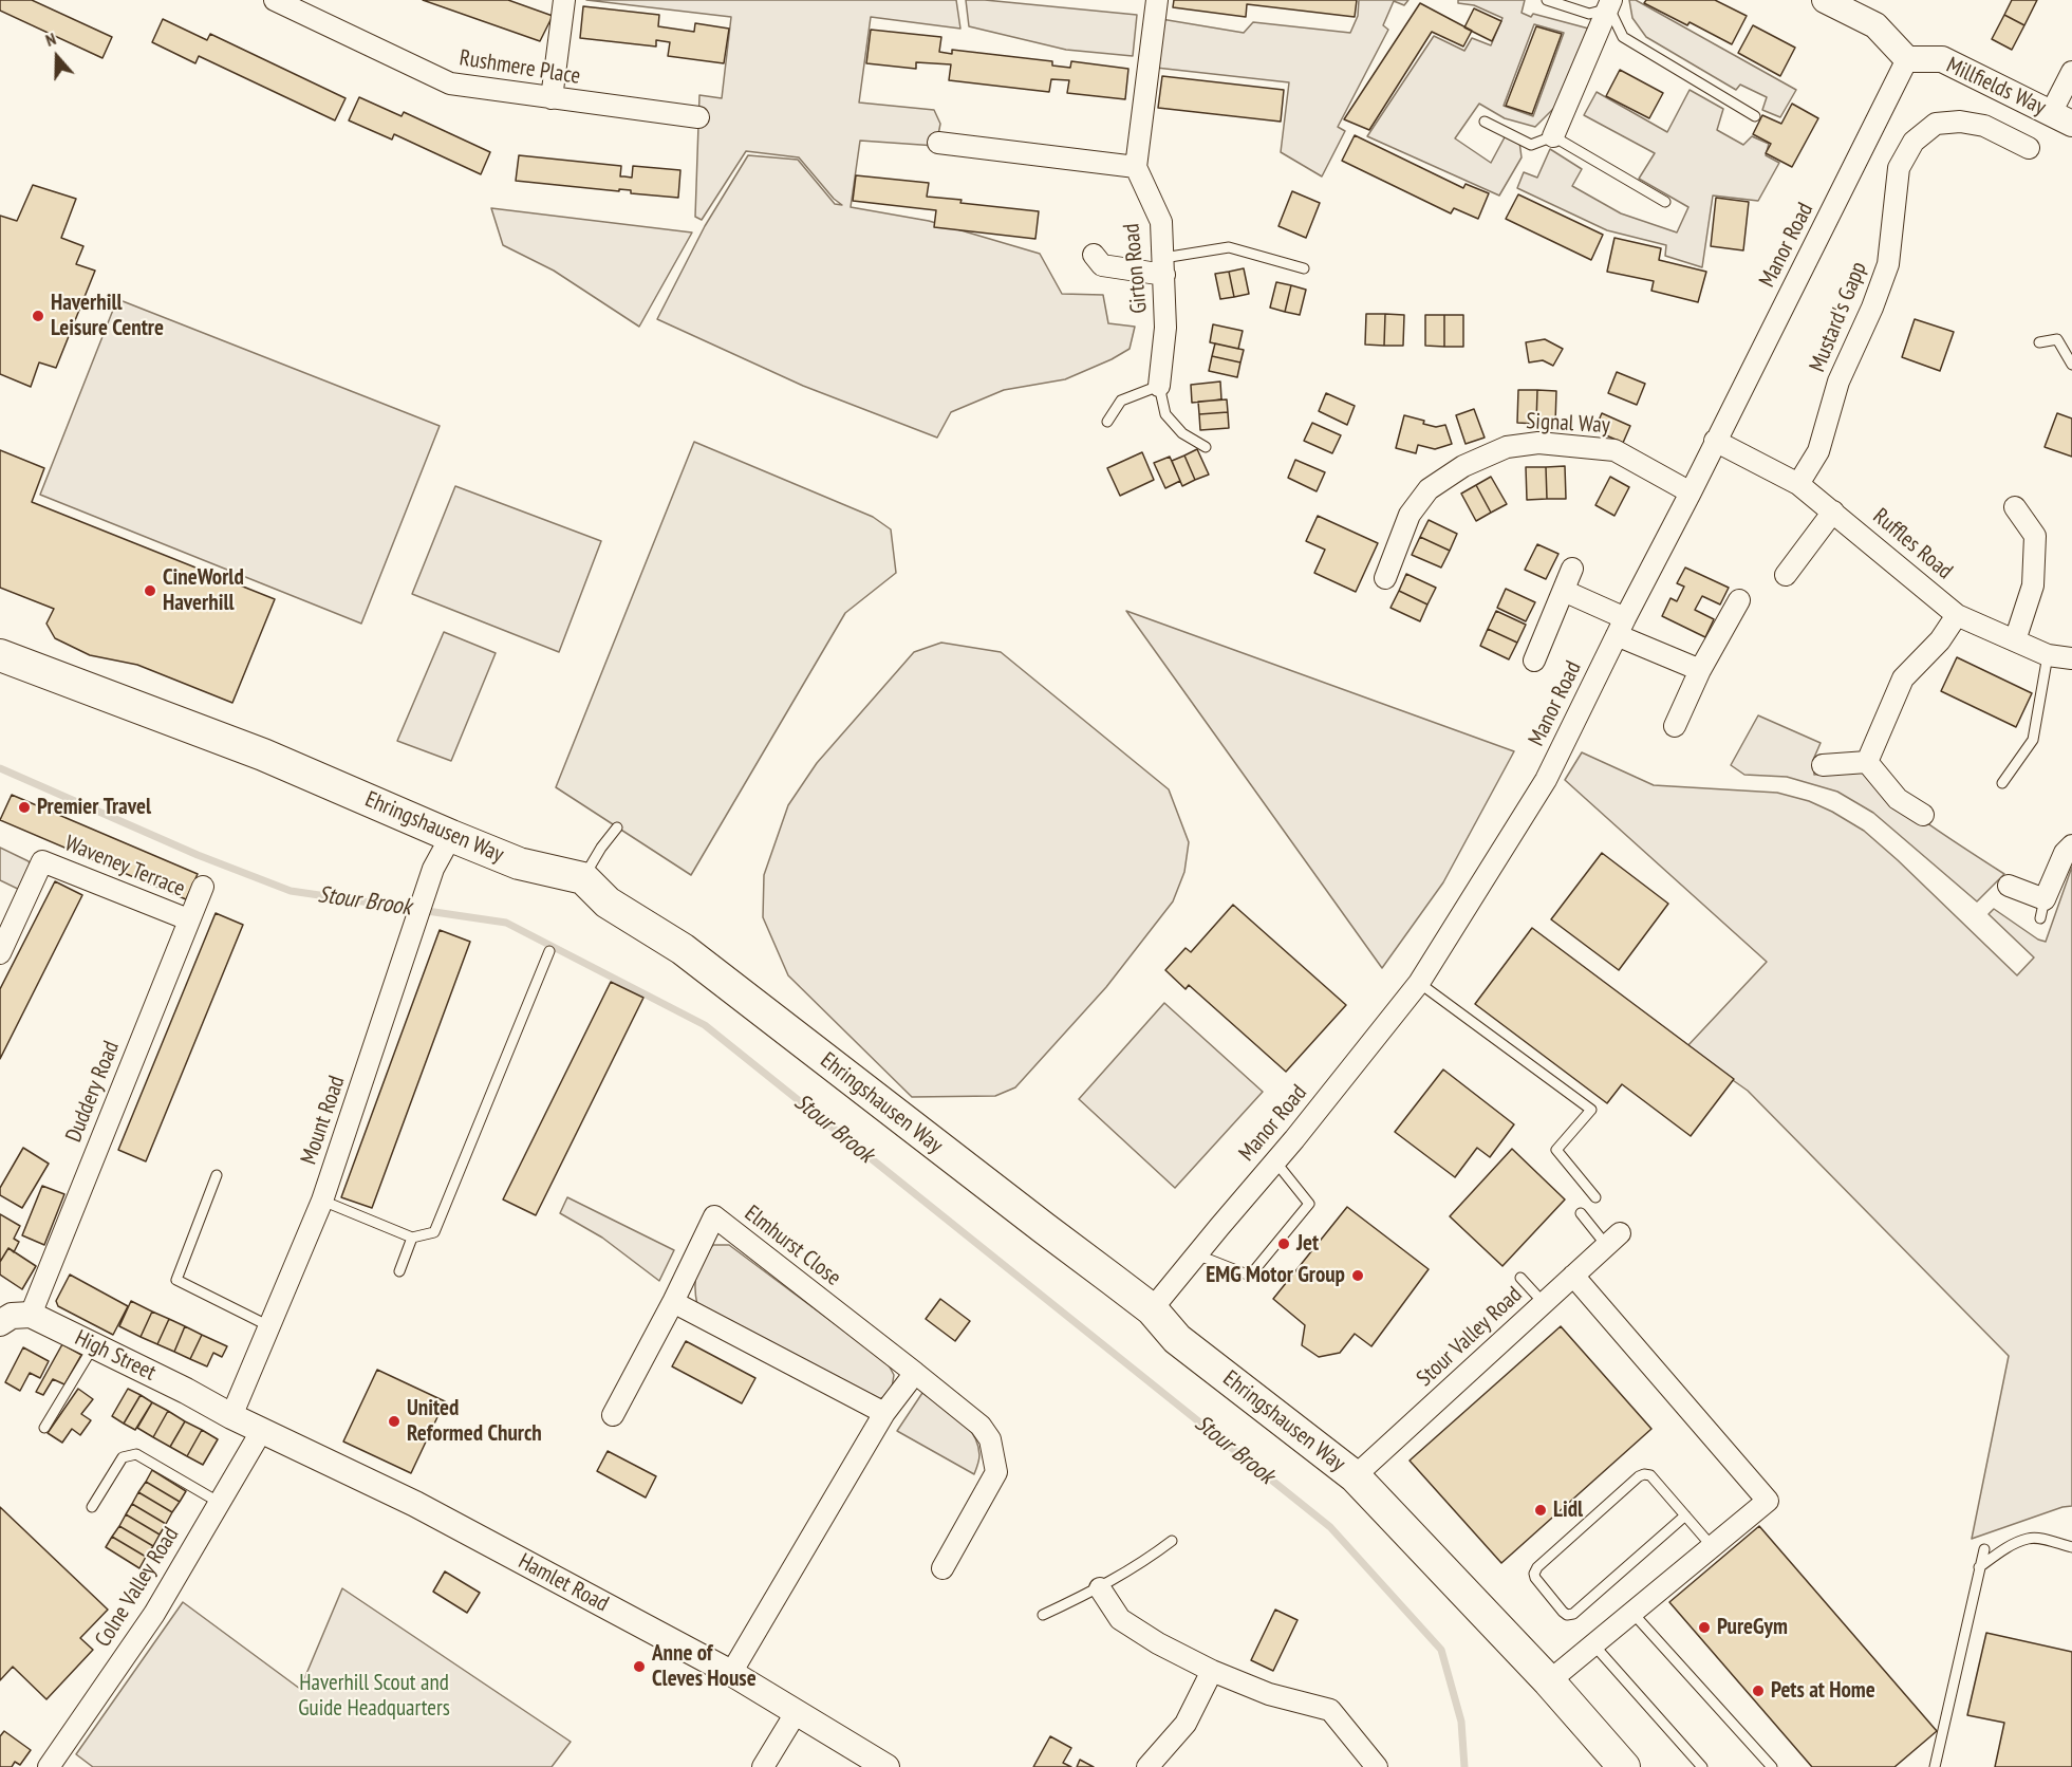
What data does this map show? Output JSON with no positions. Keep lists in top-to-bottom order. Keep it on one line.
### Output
{"streets":{"main road":["Ehringshausen Way"],"street":["Rushmere Place","Millfields Way","Manor Road","Girton Road","Mustard's Gapp","Signal Way","Ruffles Road","Waveney Terrace","Duddery Road","Mount Road","Elmhurst Close","Stour Valley Road","High Street","Hamlet Road","Colne Valley Road"]},"crossings":[["Millfields Way","Manor Road"],["Manor Road","Signal Way"],["Manor Road","Ruffles Road"],["Manor Road","Ehringshausen Way"],["Mustard's Gapp","Ruffles Road"],["Ehringshausen Way","Mount Road"],["Ehringshausen Way","Stour Valley Road"],["Waveney Terrace","Duddery Road"],["Duddery Road","High Street"],["Mount Road","High Street"],["Mount Road","Hamlet Road"],["High Street","Hamlet Road"],["Hamlet Road","Colne Valley Road"]],"water":["Stour Brook"],"parks":["Haverhill Scout and Guide Headquarters"],"places":["Haverhill Leisure Centre","CineWorld Haverhill","Premier Travel","Jet","EMG Motor Group","United Reformed Church","Lidl","PureGym","Anne of Cleves House","Pets at Home"],"north":"top"}
